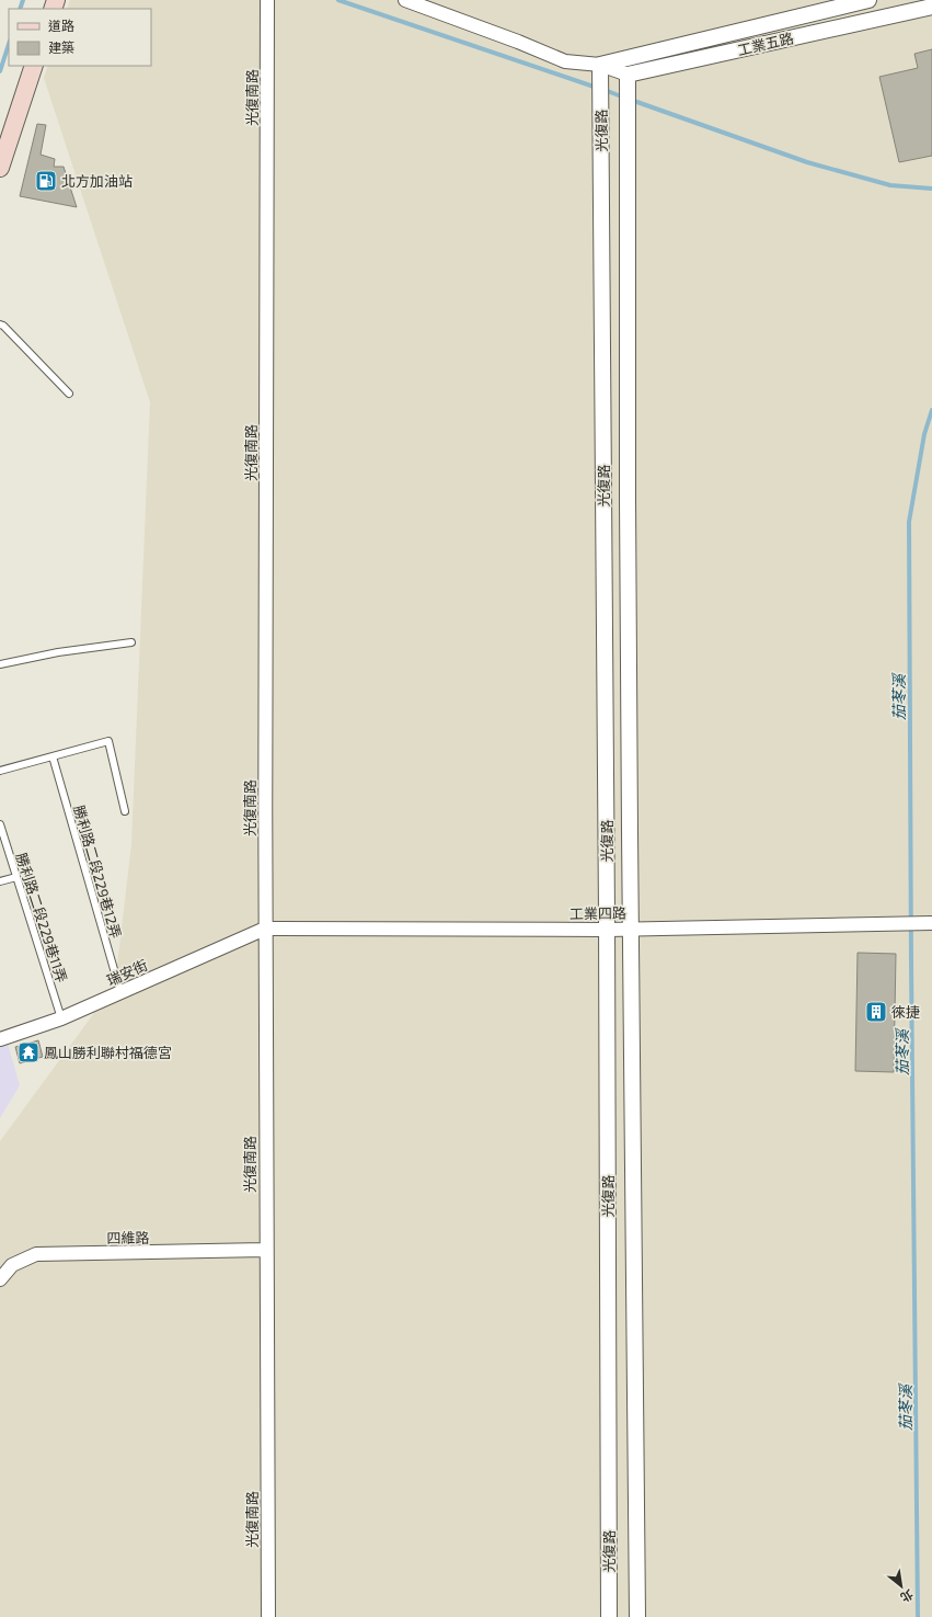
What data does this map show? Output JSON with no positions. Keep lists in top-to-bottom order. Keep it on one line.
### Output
{"streets":{"street":["工業五路","光復南路","光復路","工業四路","瑞安街","四維路"],"lane":["勝利路二段229巷12弄","勝利路二段229巷11弄"]},"crossings":[["工業五路","光復路"],["光復南路","工業四路"],["光復南路","瑞安街"],["光復南路","四維路"],["光復路","工業四路"],["勝利路二段229巷12弄","瑞安街"],["工業四路","瑞安街"],["勝利路二段229巷11弄","瑞安街"]],"water":["茄苳溪"],"places":{"fuel station":["北方加油站"],"building":["徠捷"],"temple":["鳳山勝利聯村福德宮"]},"legend":["道路","建築"],"north":"bottom right"}
